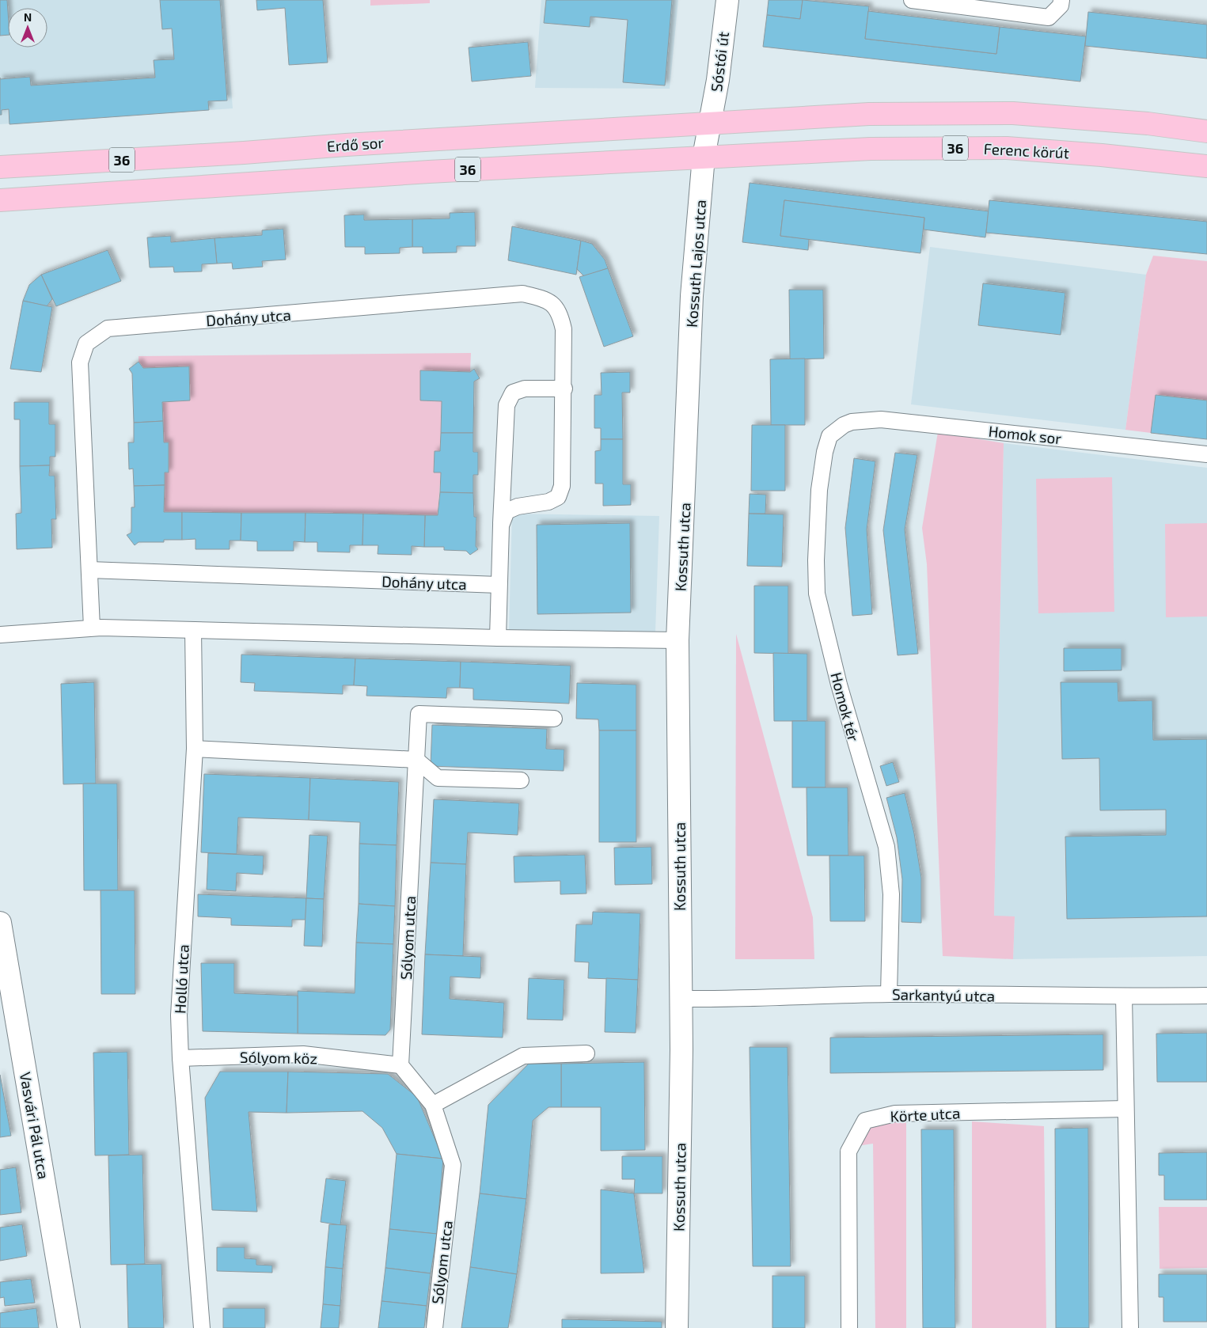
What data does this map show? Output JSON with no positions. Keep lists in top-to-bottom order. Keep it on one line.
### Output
{"streets":{"main road":["Erdő sor","36","Ferenc körút"],"street":["Sóstói út","Kossuth Lajos utca","Dohány utca","Homok sor","Kossuth utca","Homok tér","Sólyom utca","Holló utca","Sarkantyú utca","Sólyom köz","Körte utca","Vasvári Pál utca"]},"crossings":[["Sóstói út","Erdő sor"],["Sóstói út","36"],["Sóstói út","Kossuth Lajos utca"],["Erdő sor","36"],["Erdő sor","Kossuth Lajos utca"],["36","Ferenc körút"],["36","Kossuth Lajos utca"],["Ferenc körút","Kossuth Lajos utca"],["Kossuth Lajos utca","Kossuth utca"],["Homok sor","Homok tér"],["Kossuth utca","Sarkantyú utca"],["Homok tér","Sarkantyú utca"],["Sólyom utca","Sólyom köz"],["Holló utca","Sólyom köz"]],"north":"top"}
